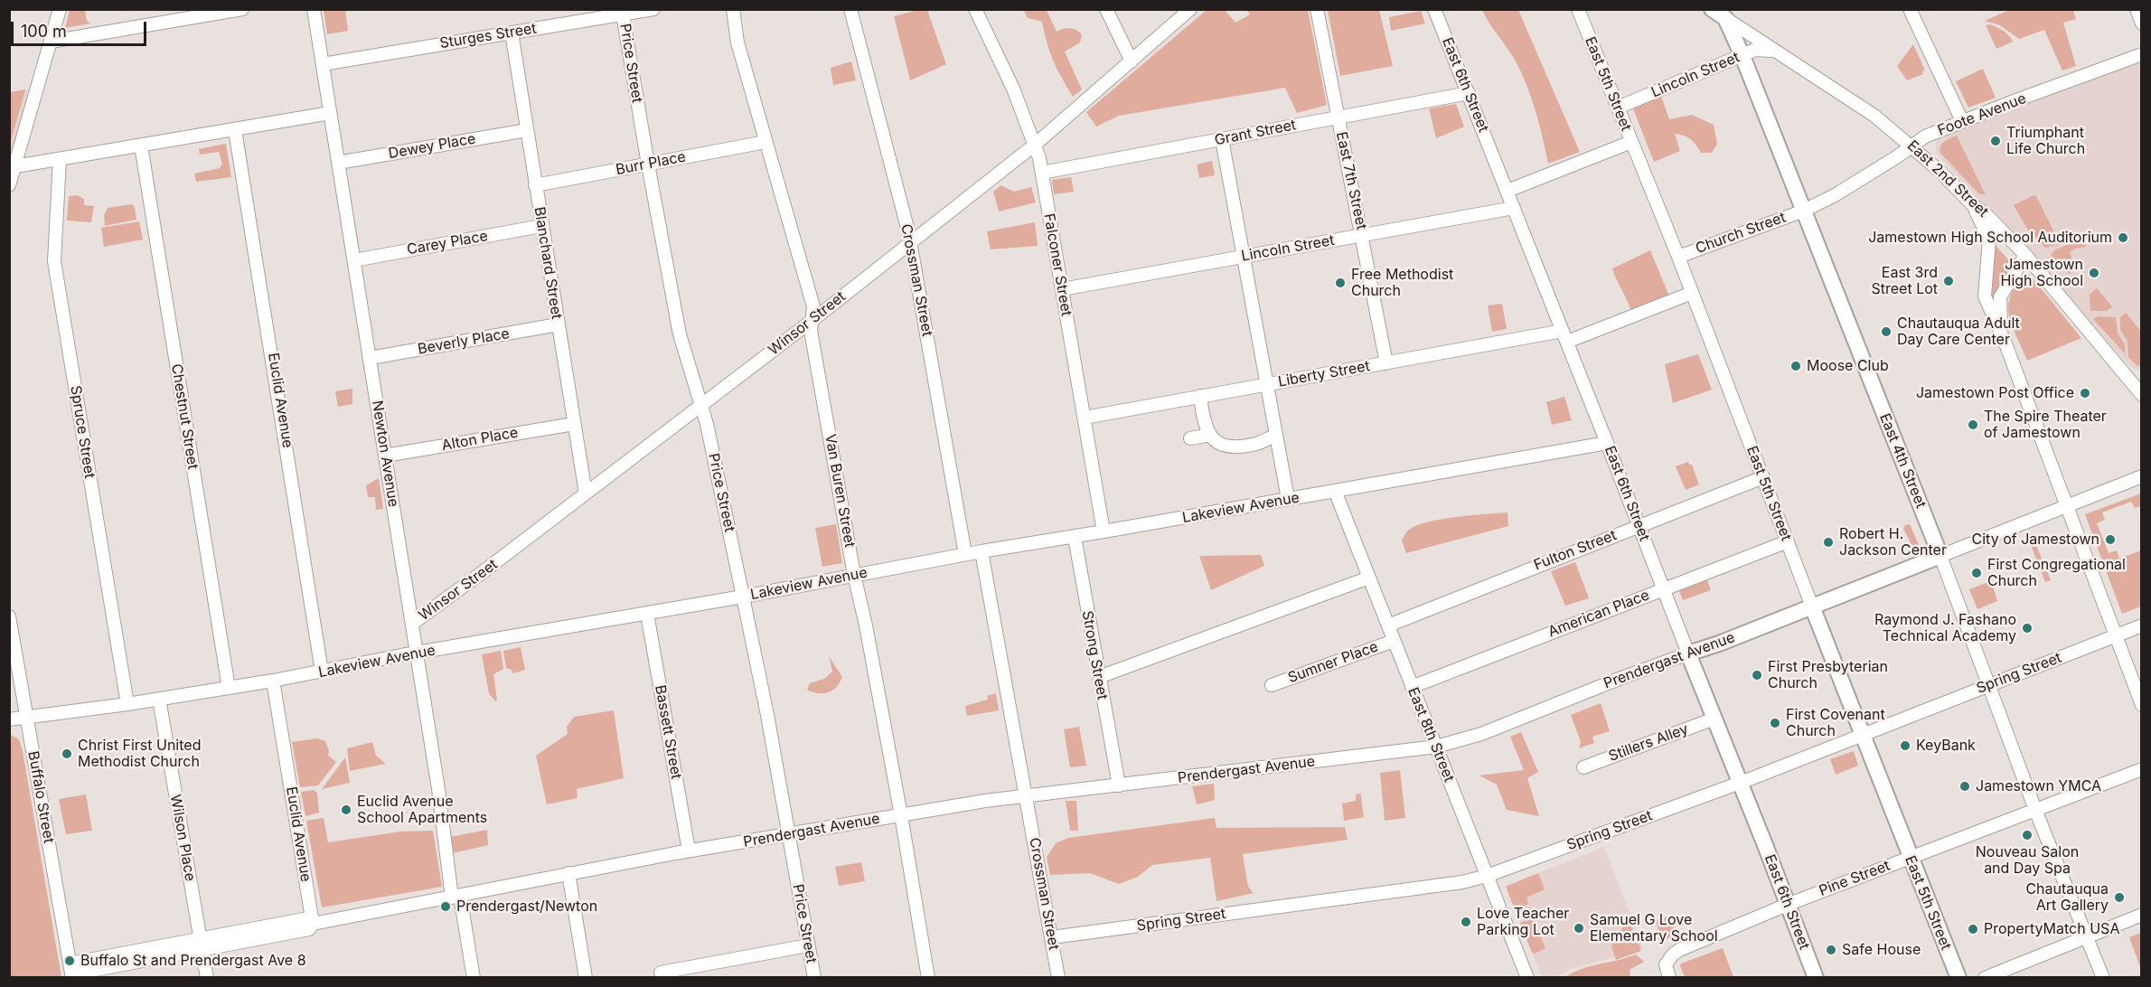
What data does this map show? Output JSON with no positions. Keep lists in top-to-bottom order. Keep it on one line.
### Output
{"streets":{"main road":["East 5th Street","East 6th Street","East 2nd Street","East 4th Street","Prendergast Avenue"],"street":["Sturges Street","Price Street","Lincoln Street","Foote Avenue","Grant Street","Dewey Place","Burr Place","East 7th Street","Church Street","Carey Place","Blanchard Street","Falconer Street","Crossman Street","Winsor Street","Beverly Place","Liberty Street","Euclid Avenue","Chestnut Street","Spruce Street","Alton Place","Newton Avenue","Van Buren Street","Lakeview Avenue","Fulton Street","American Place","Strong Street","Sumner Place","Spring Street","Bassett Street","East 8th Street","Stillers Alley","Buffalo Street","Wilson Place","Pine Street"]},"crossings":[["Sturges Street","Price Street"],["Sturges Street","Blanchard Street"],["Sturges Street","Newton Avenue"],["Price Street","Burr Place"],["Price Street","Winsor Street"],["Price Street","Lakeview Avenue"],["Price Street","Prendergast Avenue"],["Lincoln Street","East 5th Street"],["Lincoln Street","East 6th Street"],["Lincoln Street","East 2nd Street"],["Lincoln Street","East 7th Street"],["Lincoln Street","Falconer Street"],["Lincoln Street","East 4th Street"],["East 5th Street","Church Street"],["East 5th Street","Liberty Street"],["East 5th Street","Fulton Street"],["East 5th Street","American Place"],["East 5th Street","Prendergast Avenue"],["East 5th Street","Spring Street"],["East 5th Street","Pine Street"],["East 6th Street","Grant Street"],["East 6th Street","Liberty Street"],["East 6th Street","Lakeview Avenue"],["East 6th Street","Fulton Street"],["East 6th Street","American Place"],["East 6th Street","Prendergast Avenue"],["East 6th Street","Spring Street"],["East 6th Street","Stillers Alley"],["East 6th Street","Pine Street"],["Foote Avenue","East 2nd Street"],["Foote Avenue","Church Street"],["Foote Avenue","East 4th Street"],["Grant Street","East 7th Street"],["Grant Street","Falconer Street"],["Dewey Place","Blanchard Street"],["Dewey Place","Newton Avenue"],["Burr Place","Blanchard Street"],["Burr Place","Van Buren Street"],["East 2nd Street","East 4th Street"],["East 7th Street","Liberty Street"],["Church Street","East 4th Street"],["Carey Place","Blanchard Street"],["Carey Place","Newton Avenue"],["Blanchard Street","Winsor Street"],["Blanchard Street","Beverly Place"],["Blanchard Street","Alton Place"],["Falconer Street","Winsor Street"],["Falconer Street","Liberty Street"],["Falconer Street","Lakeview Avenue"],["Crossman Street","Winsor Street"],["Crossman Street","Lakeview Avenue"],["Crossman Street","Prendergast Avenue"],["Crossman Street","Spring Street"],["Winsor Street","Newton Avenue"],["Winsor Street","Van Buren Street"],["Beverly Place","Newton Avenue"],["Euclid Avenue","Lakeview Avenue"],["Euclid Avenue","Prendergast Avenue"],["Chestnut Street","Lakeview Avenue"],["Spruce Street","Lakeview Avenue"],["Alton Place","Newton Avenue"],["Newton Avenue","Lakeview Avenue"],["Newton Avenue","Prendergast Avenue"],["East 4th Street","Prendergast Avenue"],["East 4th Street","Spring Street"],["East 4th Street","Pine Street"],["Van Buren Street","Lakeview Avenue"],["Van Buren Street","Prendergast Avenue"],["Lakeview Avenue","Strong Street"],["Lakeview Avenue","Bassett Street"],["Lakeview Avenue","East 8th Street"],["Lakeview Avenue","Buffalo Street"],["Lakeview Avenue","Wilson Place"],["Fulton Street","East 8th Street"],["American Place","East 8th Street"],["Strong Street","Prendergast Avenue"],["Prendergast Avenue","Bassett Street"],["Prendergast Avenue","East 8th Street"],["Prendergast Avenue","Buffalo Street"],["Prendergast Avenue","Wilson Place"],["Sumner Place","East 8th Street"],["Spring Street","East 8th Street"]],"places":["Triumphant Life Church","Jamestown High School Auditorium","Jamestown High School","East 3rd Street Lot","Free Methodist Church","Chautauqua Adult Day Care Center","Moose Club","Jamestown Post Office","The Spire Theater of Jamestown","City of Jamestown","Robert H. Jackson Center","First Congregational Church","Raymond J. Fashano Technical Academy","First Presbyterian Church","First Covenant Church","KeyBank","Christ First United Methodist Church","Jamestown YMCA","Euclid Avenue School Apartments","Nouveau Salon and Day Spa","Chautauqua Art Gallery","Prendergast/Newton","Love Teacher Parking Lot","Samuel G Love Elementary School","PropertyMatch USA","Safe House","Buffalo St and Prendergast Ave 8"],"scale_bar":"100 m"}
